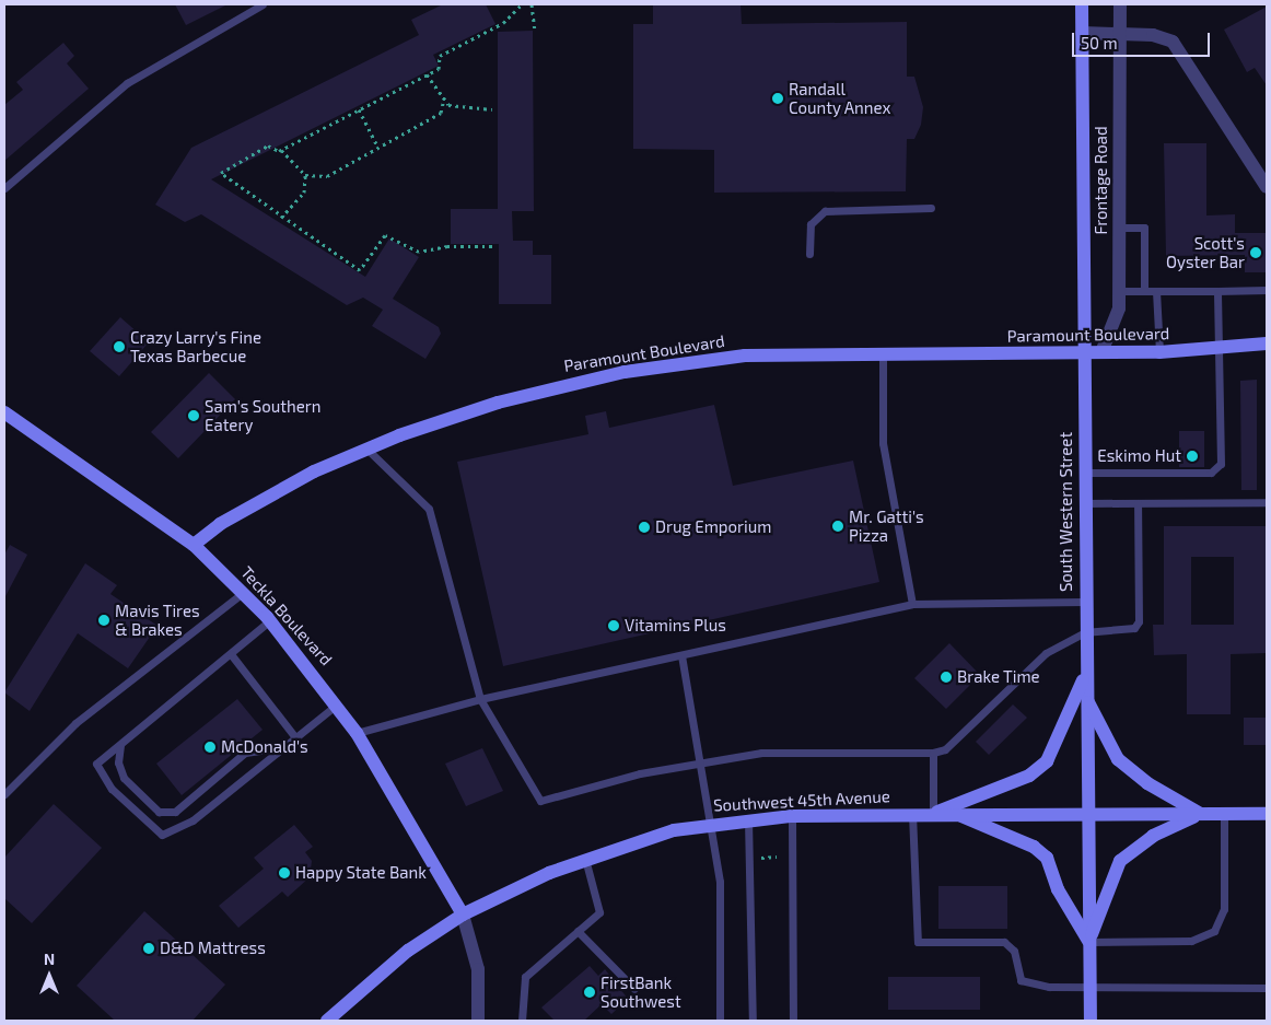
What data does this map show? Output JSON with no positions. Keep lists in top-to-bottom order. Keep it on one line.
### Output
{"streets":{"main road":["Paramount Boulevard","South Western Street","Teckla Boulevard","Southwest 45th Avenue"],"street":["Frontage Road"]},"crossings":[["Frontage Road","Paramount Boulevard"],["Paramount Boulevard","South Western Street"],["Paramount Boulevard","Teckla Boulevard"],["South Western Street","Southwest 45th Avenue"],["Teckla Boulevard","Southwest 45th Avenue"]],"places":["Randall County Annex","Scott's Oyster Bar","Crazy Larry's Fine Texas Barbecue","Sam's Southern Eatery","Eskimo Hut","Mr. Gatti's Pizza","Drug Emporium","Mavis Tires & Brakes","Vitamins Plus","Brake Time","McDonald's","Happy State Bank","D&D Mattress","FirstBank Southwest"],"scale_bar":"50 m","north":"top"}
